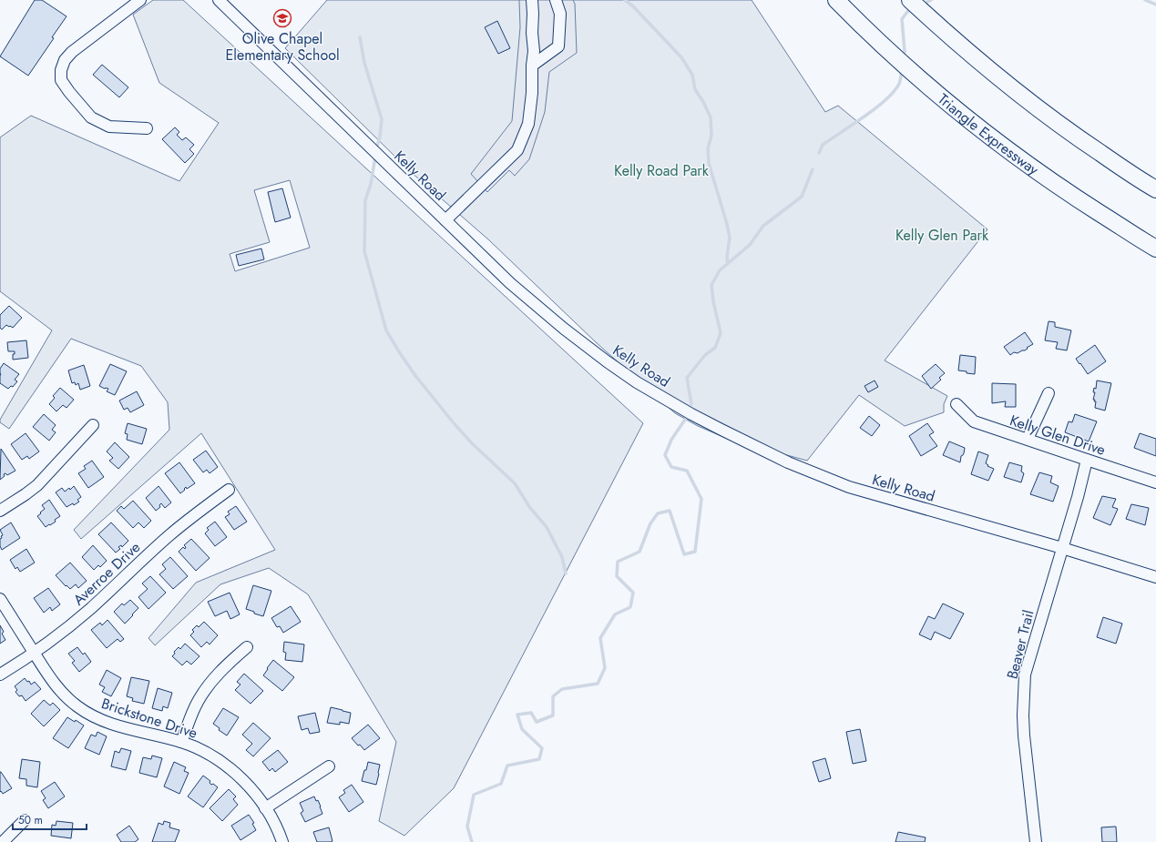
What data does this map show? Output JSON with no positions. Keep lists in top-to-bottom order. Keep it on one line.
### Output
{"streets":{"highway":["Triangle Expressway"],"street":["Kelly Road","Kelly Glen Drive","Averroe Drive","Beaver Trail","Brickstone Drive"]},"crossings":[["Kelly Road","Beaver Trail"],["Kelly Glen Drive","Beaver Trail"],["Averroe Drive","Brickstone Drive"]],"parks":["Kelly Road Park","Kelly Glen Park"],"places":{"school or university":["Olive Chapel Elementary School"]},"scale_bar":"50 m"}
